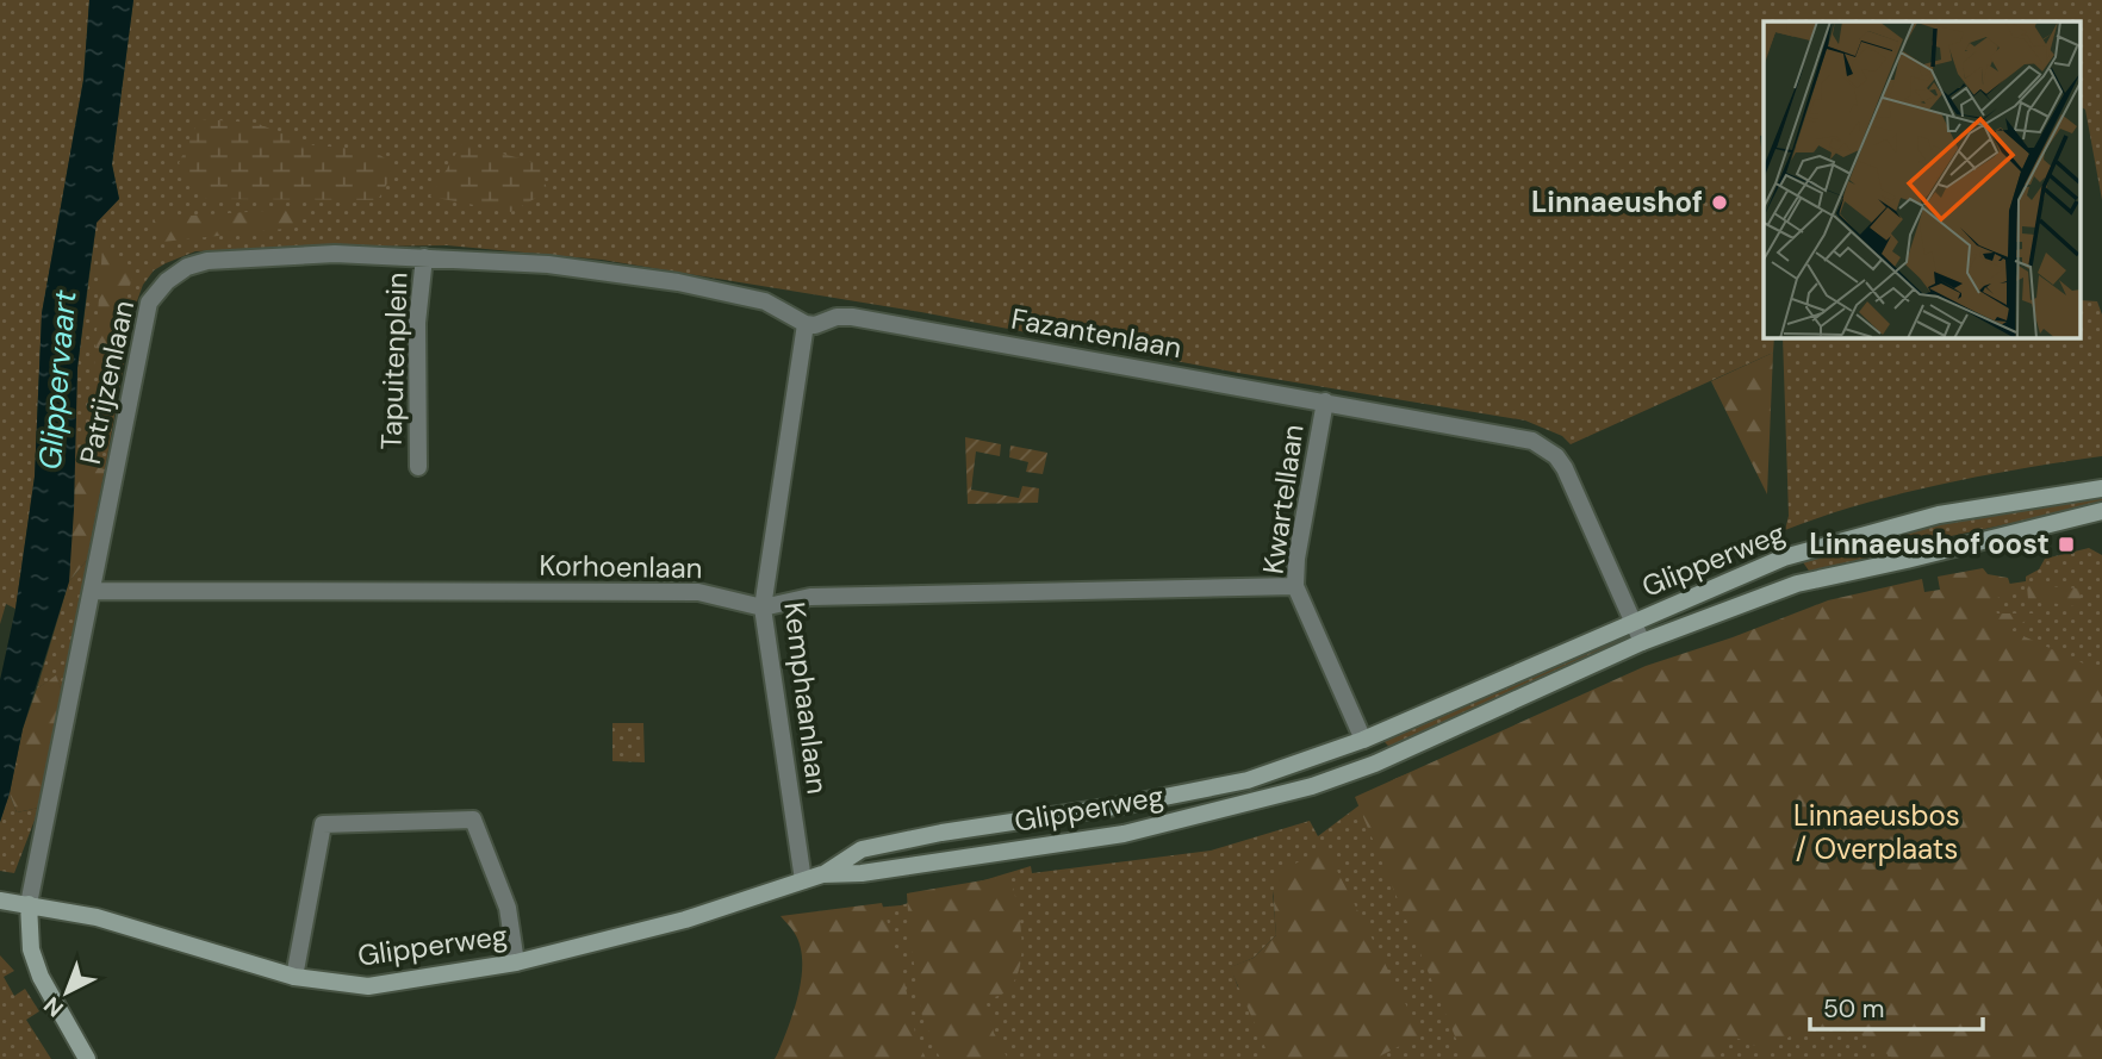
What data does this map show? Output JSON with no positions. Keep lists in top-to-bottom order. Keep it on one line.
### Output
{"streets":{"street":["Fazantenlaan","Tapuitenplein","Patrijzenlaan","Kwartellaan","Glipperweg","Korhoenlaan","Kemphaanlaan"]},"crossings":[["Fazantenlaan","Kwartellaan"],["Fazantenlaan","Glipperweg"],["Fazantenlaan","Kemphaanlaan"],["Tapuitenplein","Patrijzenlaan"],["Patrijzenlaan","Glipperweg"],["Patrijzenlaan","Korhoenlaan"],["Kwartellaan","Glipperweg"],["Kwartellaan","Korhoenlaan"],["Glipperweg","Kemphaanlaan"],["Korhoenlaan","Kemphaanlaan"]],"water":["Glippervaart"],"parks":["Linnaeusbos / Overplaats"],"places":{"other":["Linnaeushof"],"transit":["Linnaeushof oost"]},"scale_bar":"50 m","north":"bottom left"}
